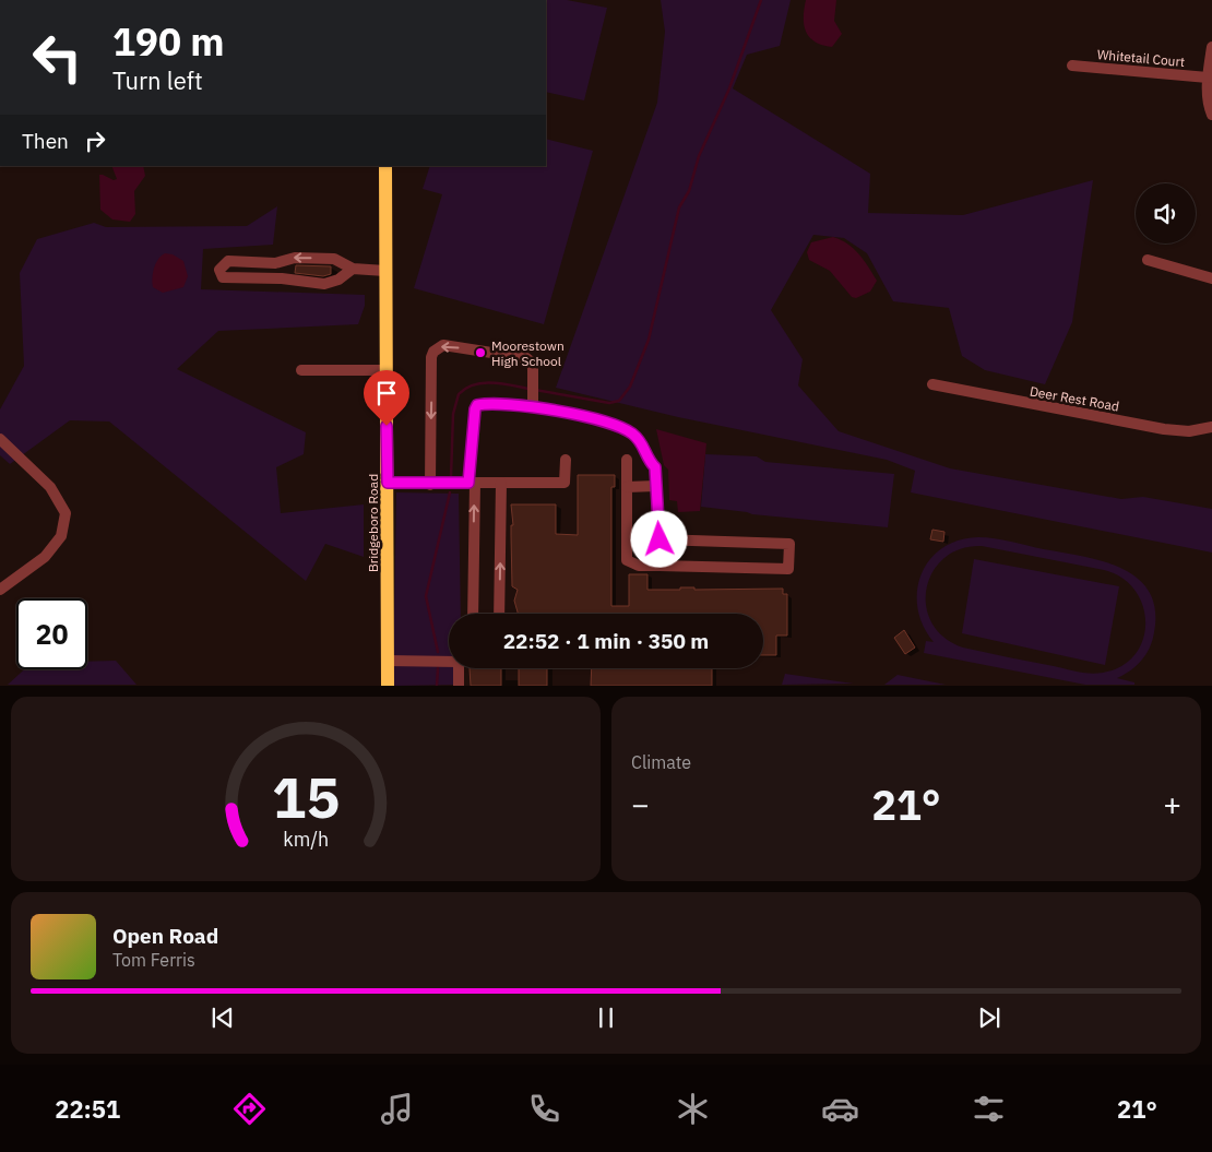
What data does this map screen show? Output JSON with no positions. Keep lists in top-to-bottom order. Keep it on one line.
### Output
{"streets":{"main road":["Bridgeboro Road"],"street":["Whitetail Court","Deer Rest Road"]},"places":["Moorestown High School"],"page":{"turn":["190 m","Turn left"],"then":"Then","limit":"20","trip":"22:52 · 1 min · 350 m","tile":"Climate","heat":["−","21°","+"],"song":["Open Road","Tom Ferris"],"tabs":["22:51","21°"],"gauge":["15","km/h"]}}
